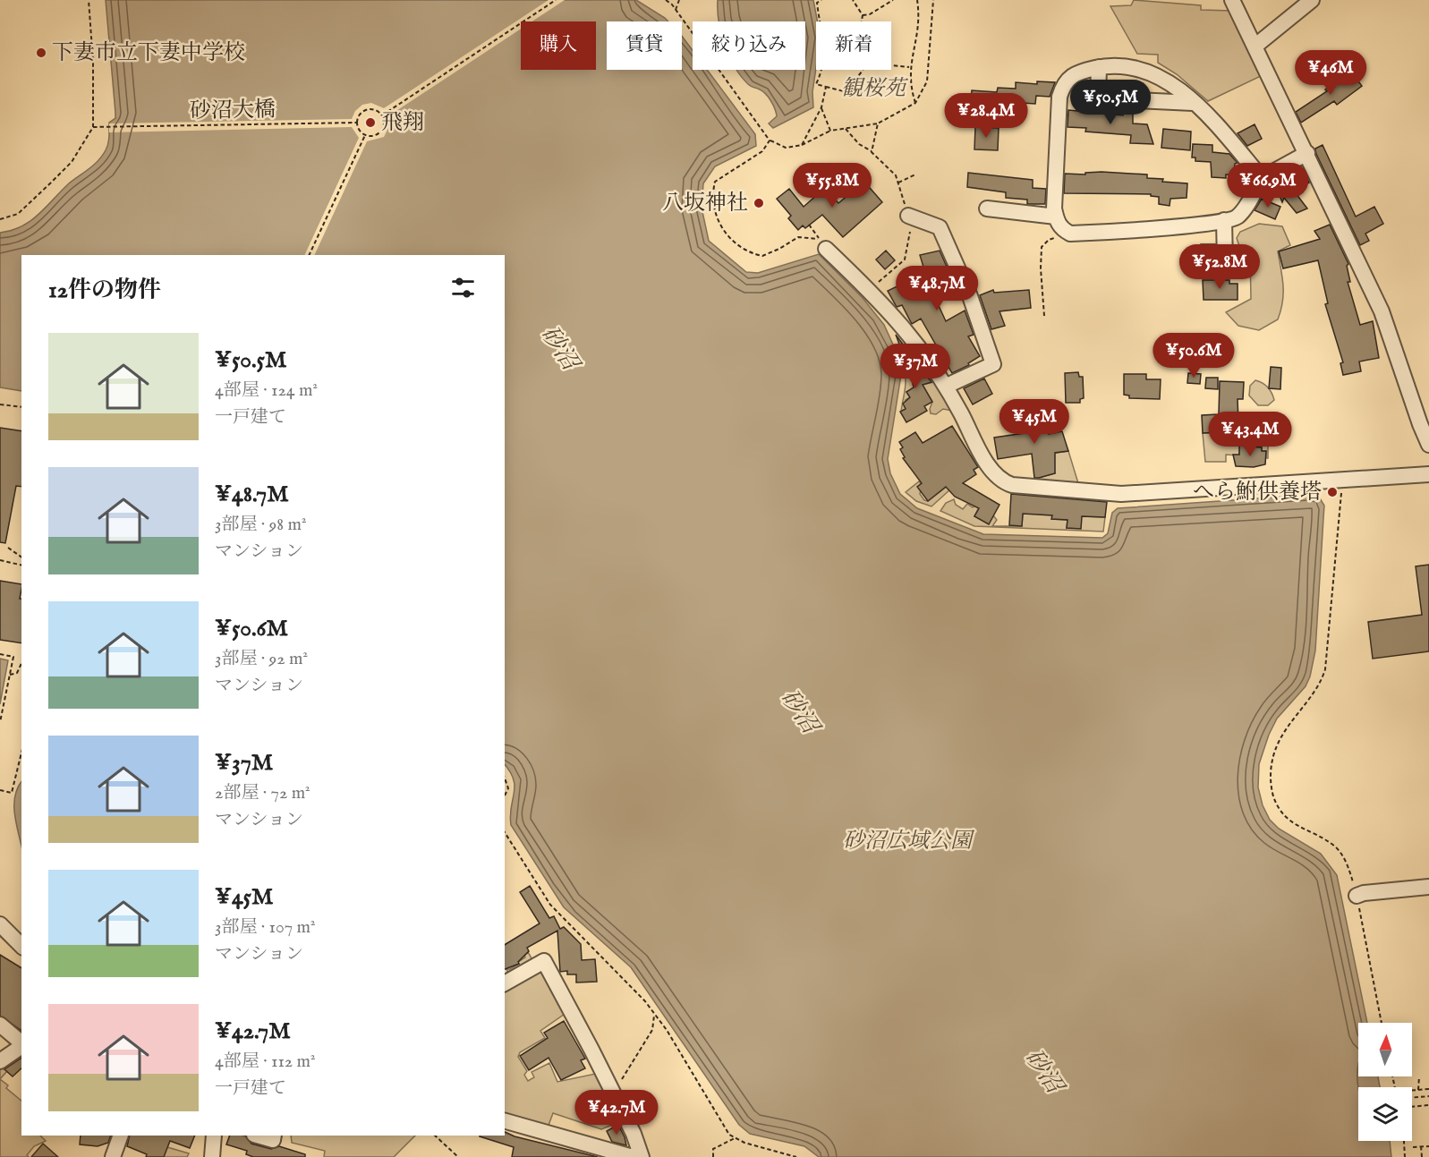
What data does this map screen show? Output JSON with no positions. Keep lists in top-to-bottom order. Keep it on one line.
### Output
{"streets":{"path":["砂沼大橋"]},"water":["砂沼"],"parks":["観桜苑","砂沼広域公園"],"places":["下妻市立下妻中学校","飛翔","八坂神社","へら鮒供養塔"],"north":"top","page":{"chip":["購入","賃貸","絞り込み","新着"],"price":["¥46M","¥50.5M","¥28.4M","¥55.8M","¥66.9M","¥52.8M","¥48.7M","¥50.6M","¥37M","¥45M","¥43.4M","¥42.7M"],"heading":"12件の物件","list":[{"name":"¥50.5M","note":"4部屋 · 124 m² · 一戸建て"},{"name":"¥48.7M","note":"3部屋 · 98 m² · マンション"},{"name":"¥50.6M","note":"3部屋 · 92 m² · マンション"},{"name":"¥37M","note":"2部屋 · 72 m² · マンション"},{"name":"¥45M","note":"3部屋 · 107 m² · マンション"},{"name":"¥42.7M","note":"4部屋 · 112 m² · 一戸建て"}]}}
